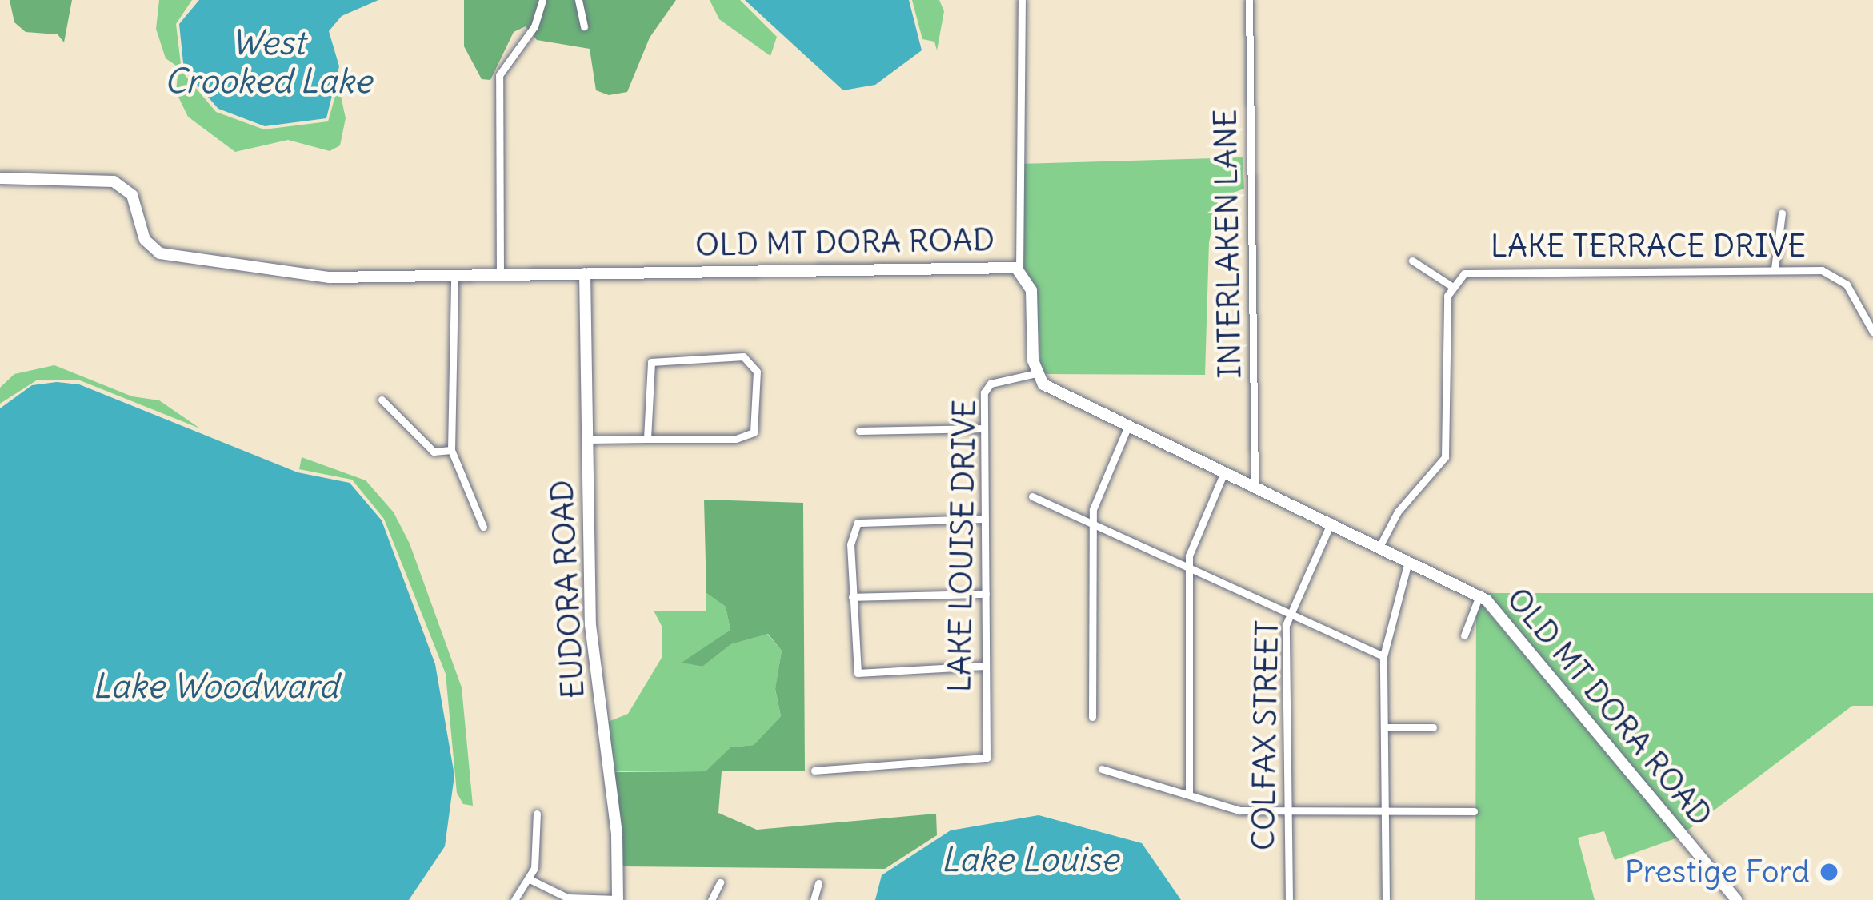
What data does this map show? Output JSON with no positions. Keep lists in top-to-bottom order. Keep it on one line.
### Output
{"streets":{"street":["OLD MT DORA ROAD","INTERLAKEN LANE","LAKE TERRACE DRIVE","LAKE LOUISE DRIVE","EUDORA ROAD","COLFAX STREET"]},"crossings":[["OLD MT DORA ROAD","INTERLAKEN LANE"],["OLD MT DORA ROAD","LAKE TERRACE DRIVE"],["OLD MT DORA ROAD","LAKE LOUISE DRIVE"],["OLD MT DORA ROAD","EUDORA ROAD"],["OLD MT DORA ROAD","COLFAX STREET"]],"water":["West Crooked Lake","Lake Woodward","Lake Louise"],"places":["Prestige Ford"]}
